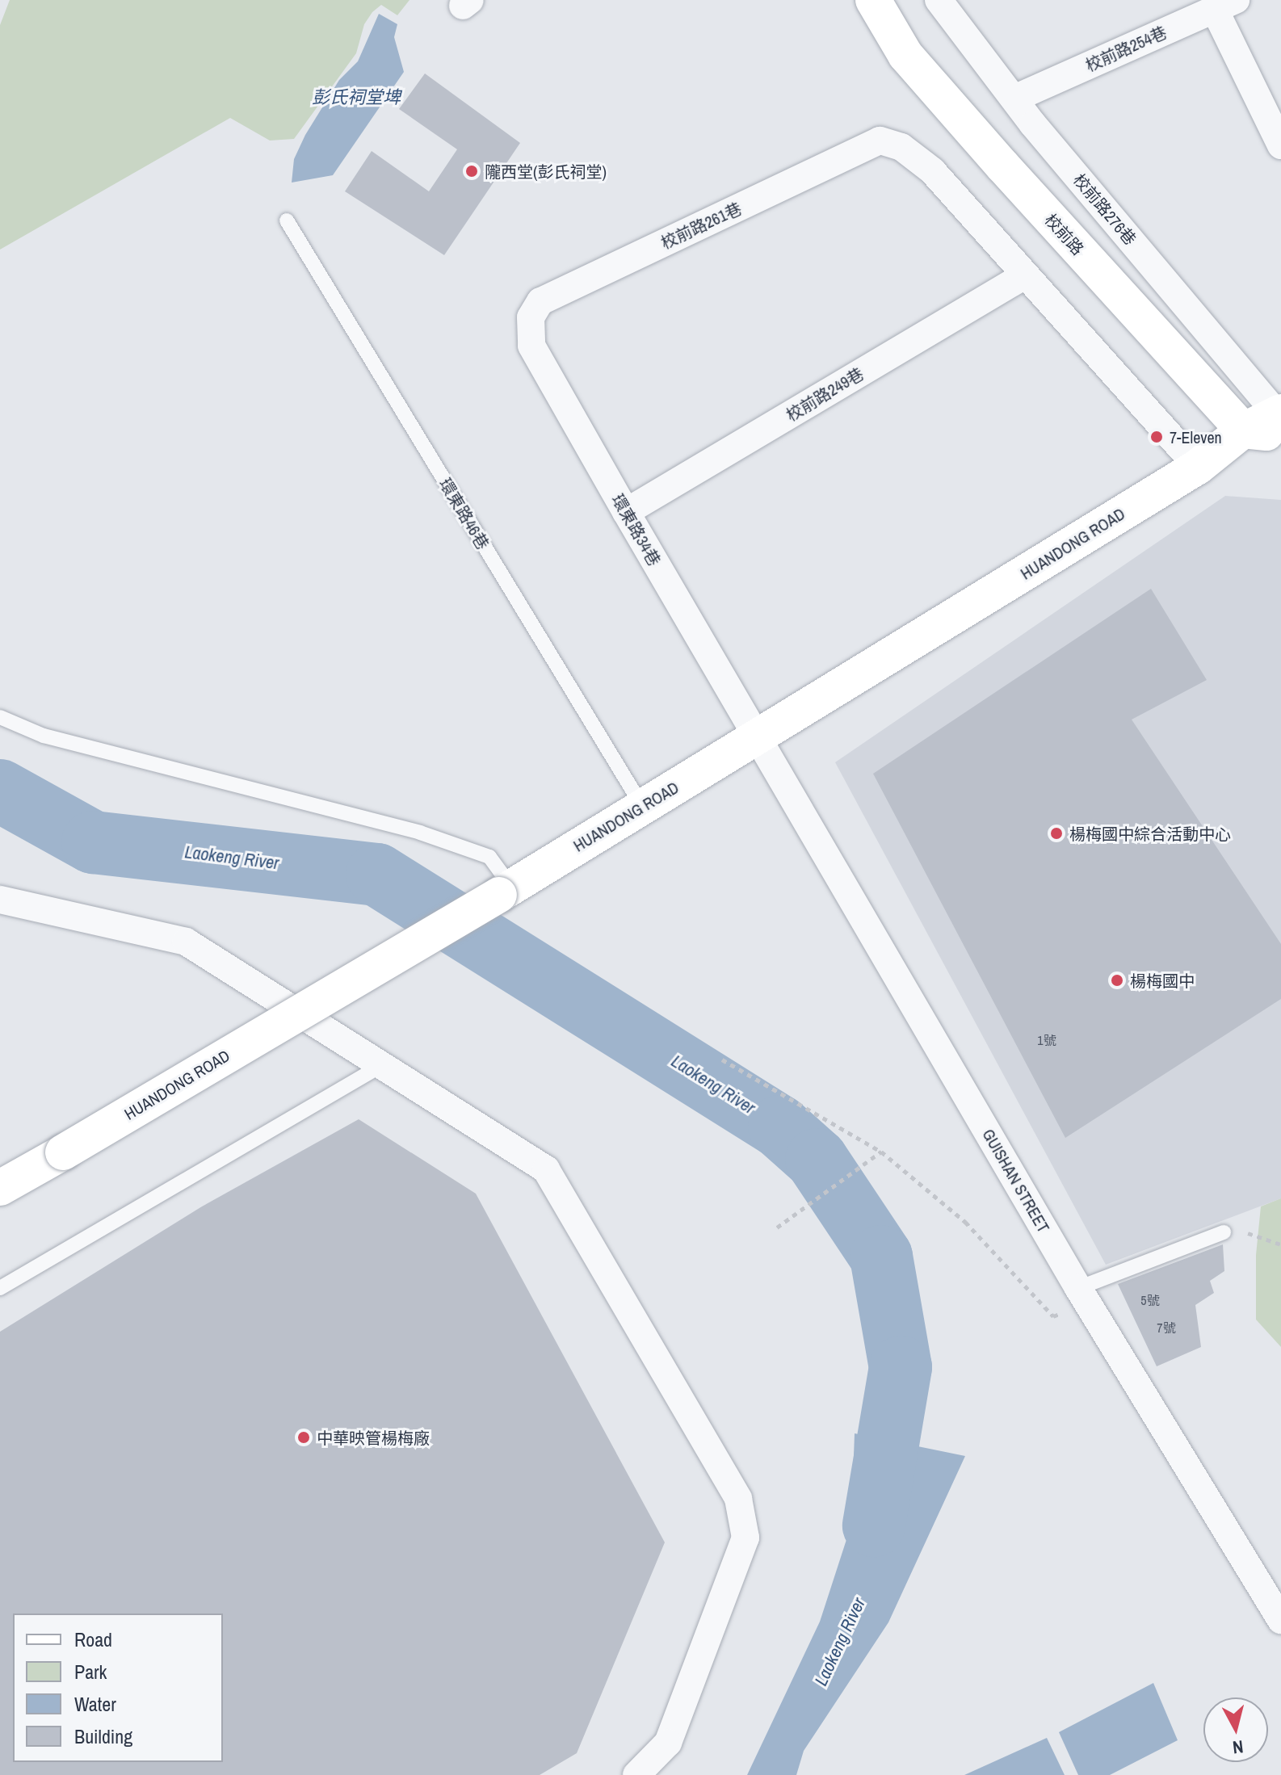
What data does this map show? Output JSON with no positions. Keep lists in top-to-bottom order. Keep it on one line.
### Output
{"streets":{"street":["校前路254巷","校前路276巷","校前路261巷","校前路","校前路249巷","環東路34巷","HUANDONG ROAD","GUISHAN STREET"],"lane":["環東路46巷"]},"crossings":[["校前路254巷","校前路276巷"],["校前路261巷","校前路249巷"],["校前路261巷","環東路34巷"],["校前路","HUANDONG ROAD"],["校前路249巷","環東路34巷"],["環東路46巷","HUANDONG ROAD"],["環東路34巷","HUANDONG ROAD"],["環東路34巷","GUISHAN STREET"],["HUANDONG ROAD","GUISHAN STREET"]],"water":["彭氏祠堂埤","Laokeng River"],"places":["隴西堂(彭氏祠堂)","7-Eleven","楊梅國中綜合活動中心","楊梅國中","中華映管楊梅廠"],"house_numbers":["1號","5號","7號"],"legend":["Road","Park","Water","Building"],"north":"bottom"}
